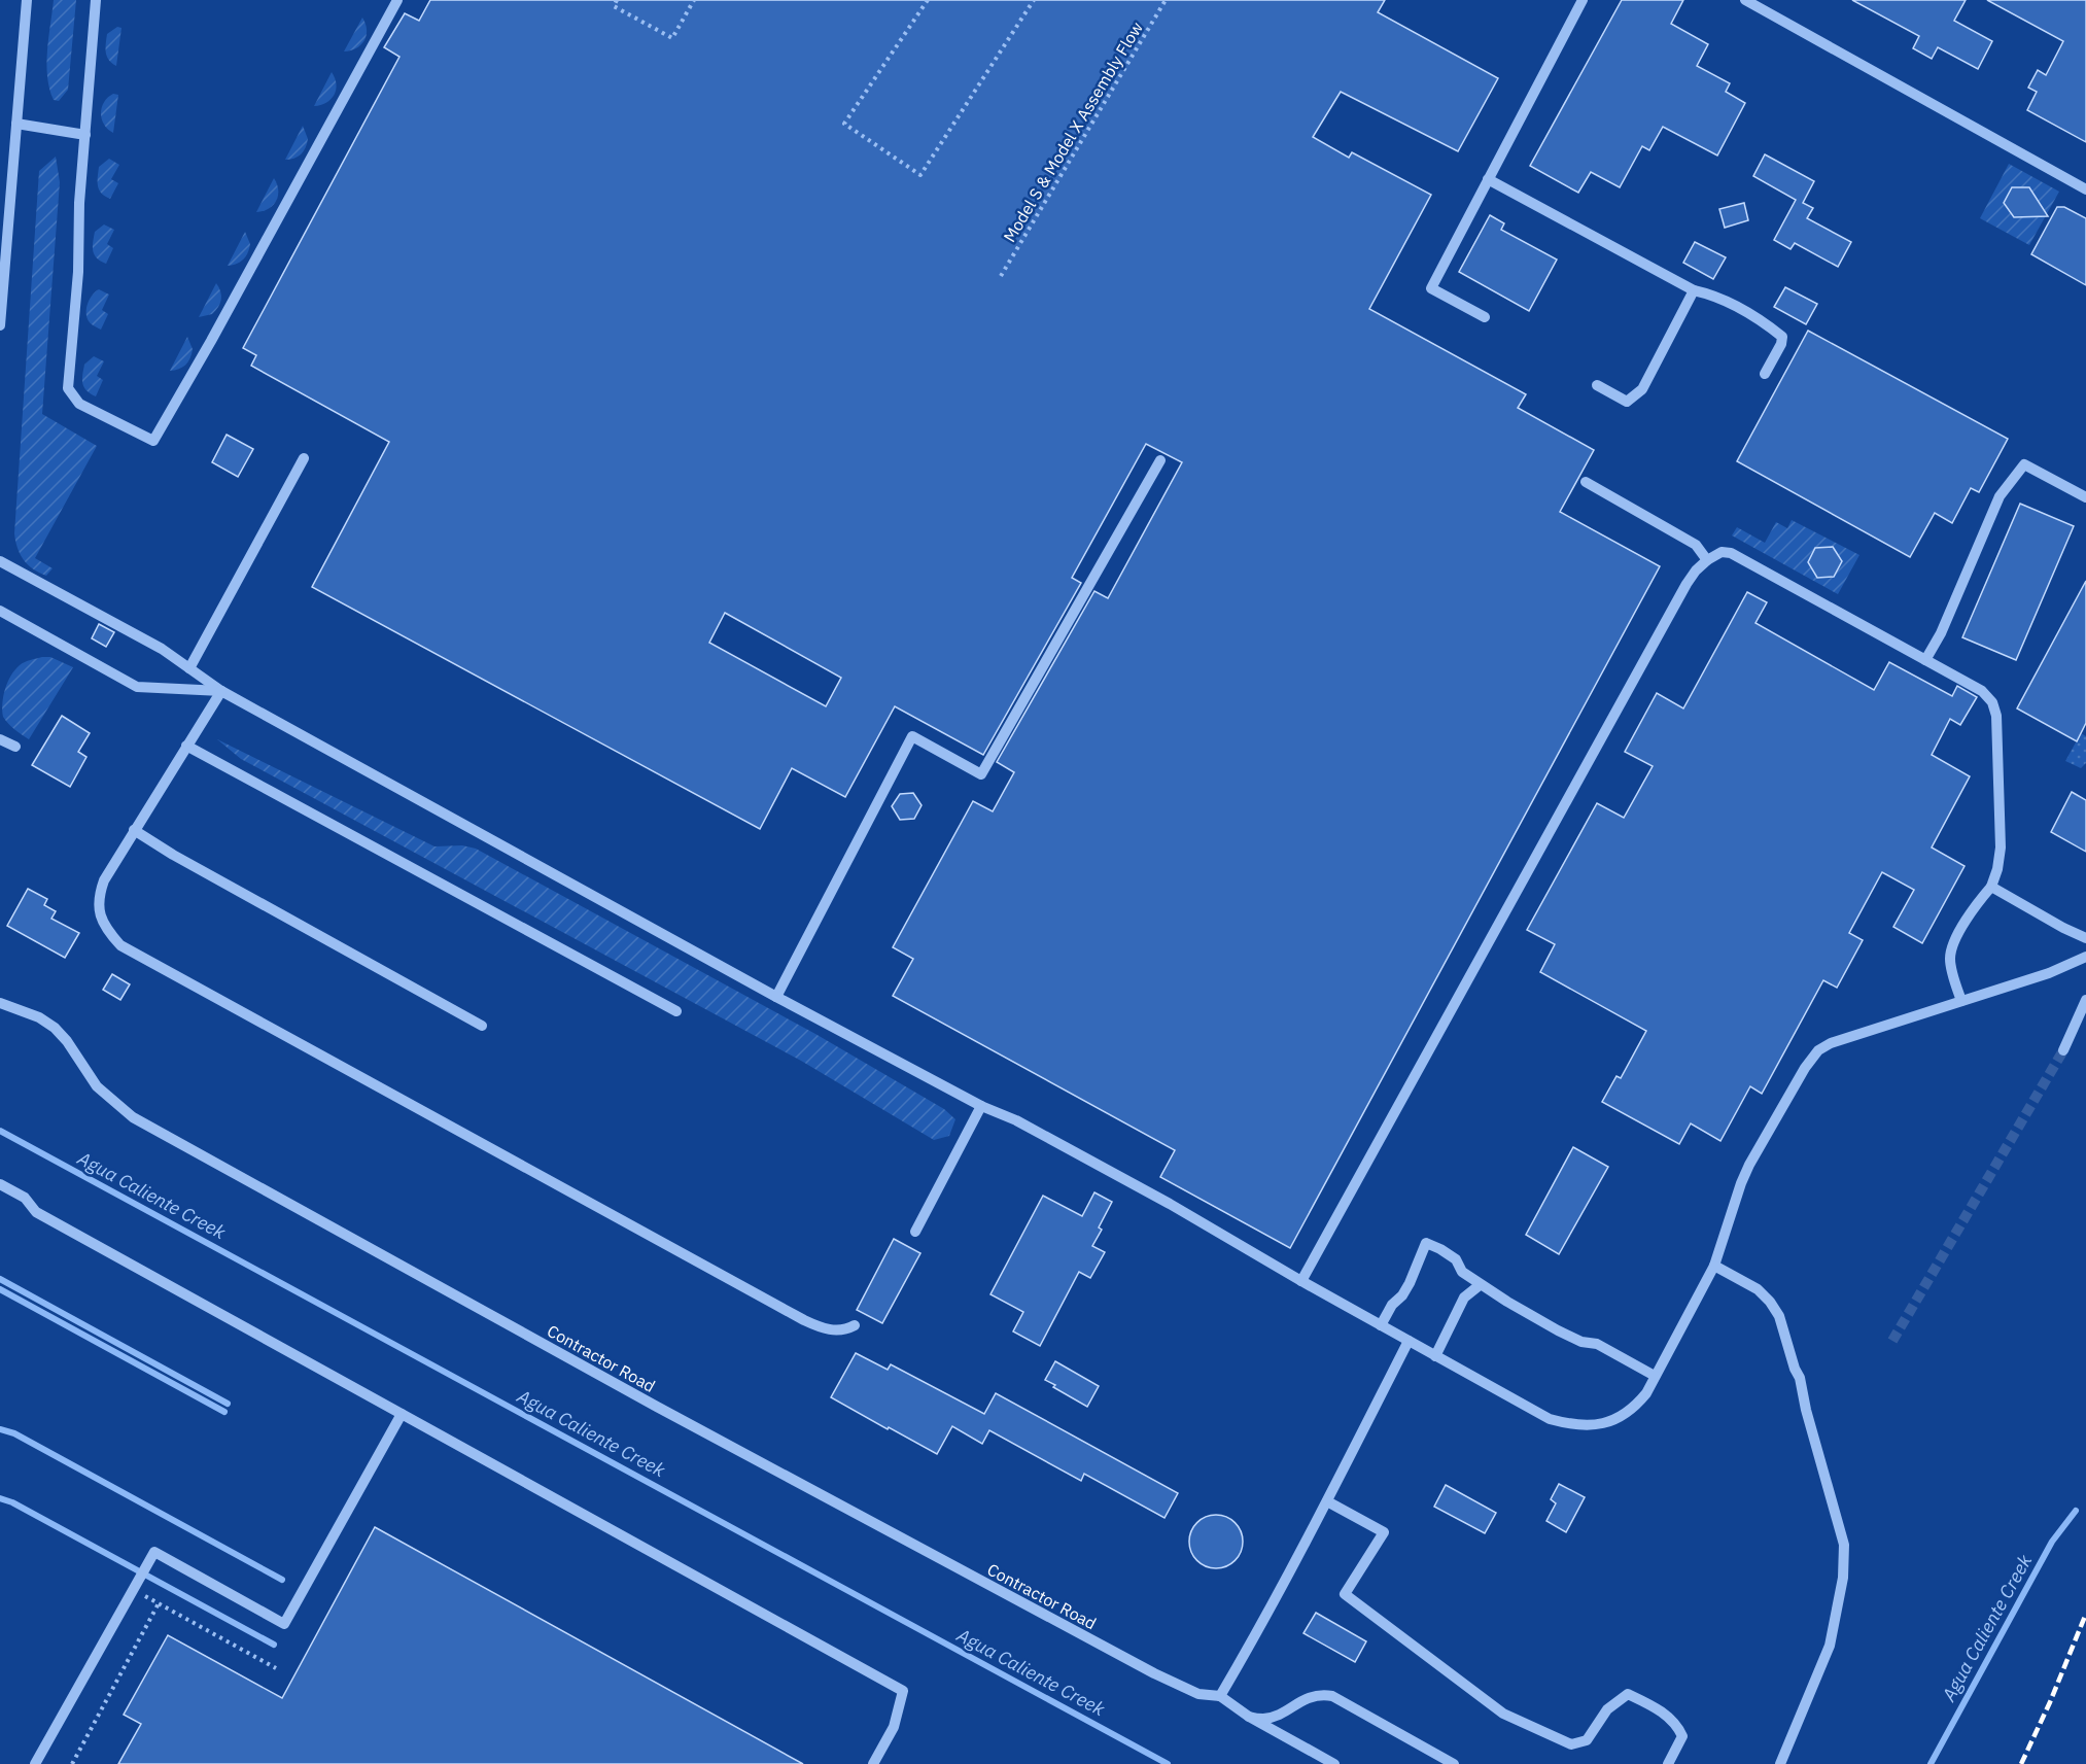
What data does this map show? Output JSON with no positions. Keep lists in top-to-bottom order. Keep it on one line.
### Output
{"streets":{"street":["Contractor Road"],"path":["Model S & Model X Assembly Flow"]},"water":["Agua Caliente Creek"]}
